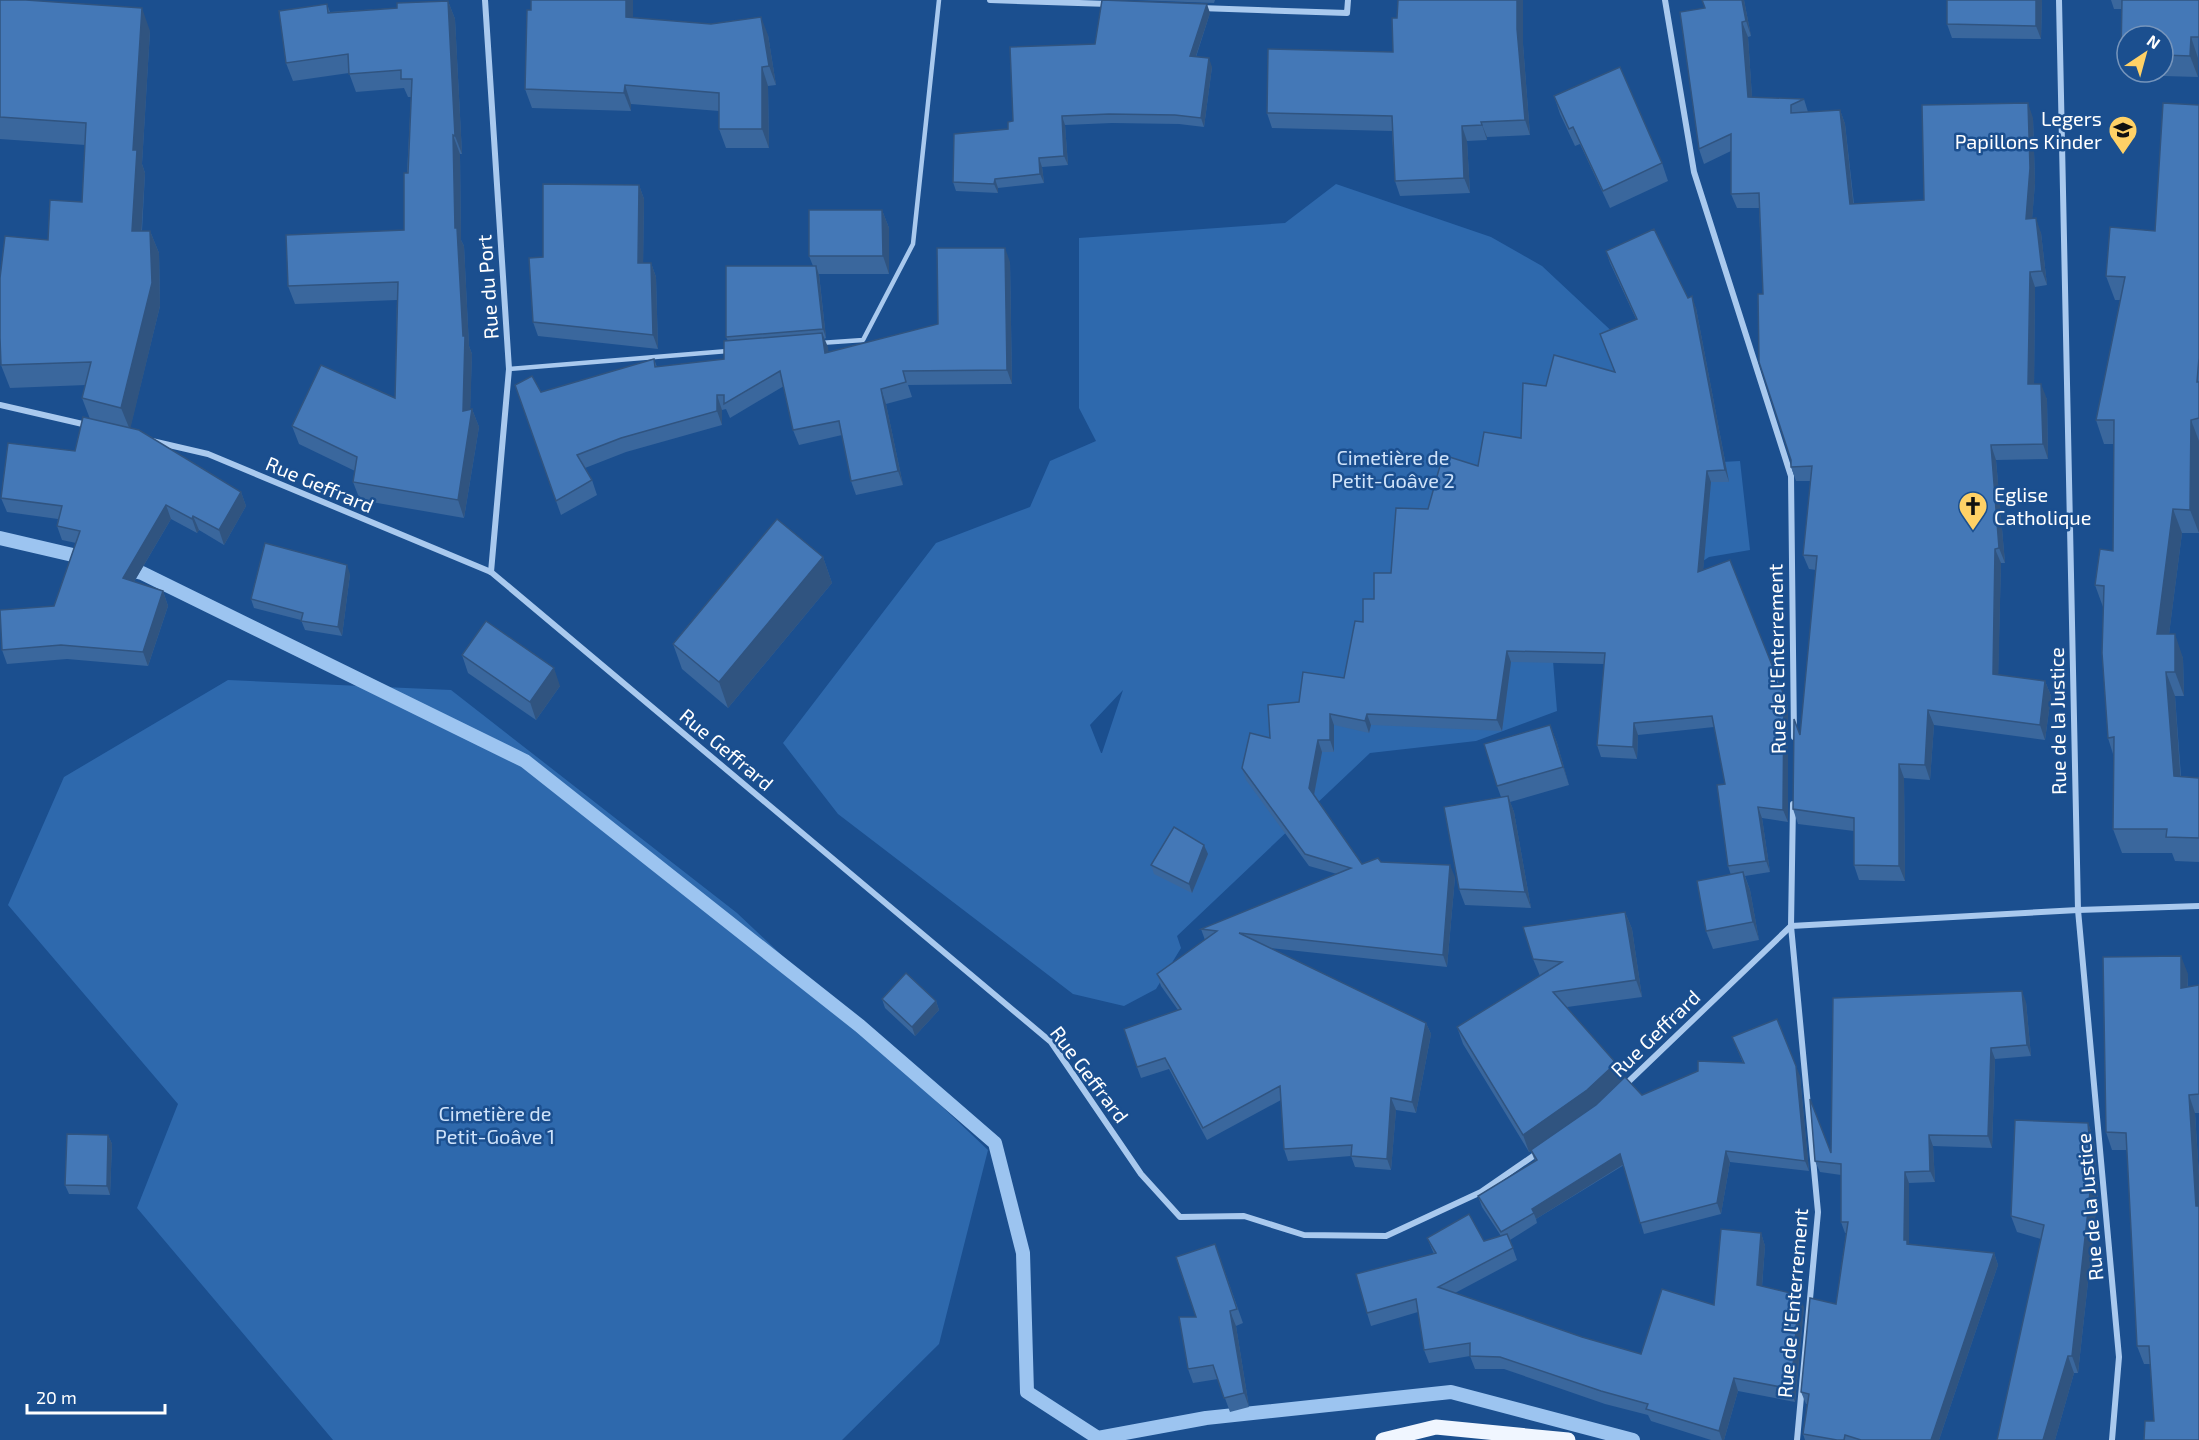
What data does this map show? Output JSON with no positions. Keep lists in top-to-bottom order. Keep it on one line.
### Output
{"streets":{"street":["Rue du Port","Rue Geffrard","Rue de l'Enterrement","Rue de la Justice"]},"crossings":[["Rue du Port","Rue Geffrard"],["Rue Geffrard","Rue de l'Enterrement"]],"parks":["Cimetière de Petit-Goâve 2","Cimetière de Petit-Goâve 1"],"places":{"school or university":["Legers Papillons Kinder"],"church":["Eglise Catholique"]},"scale_bar":"20 m","north":"top right"}
